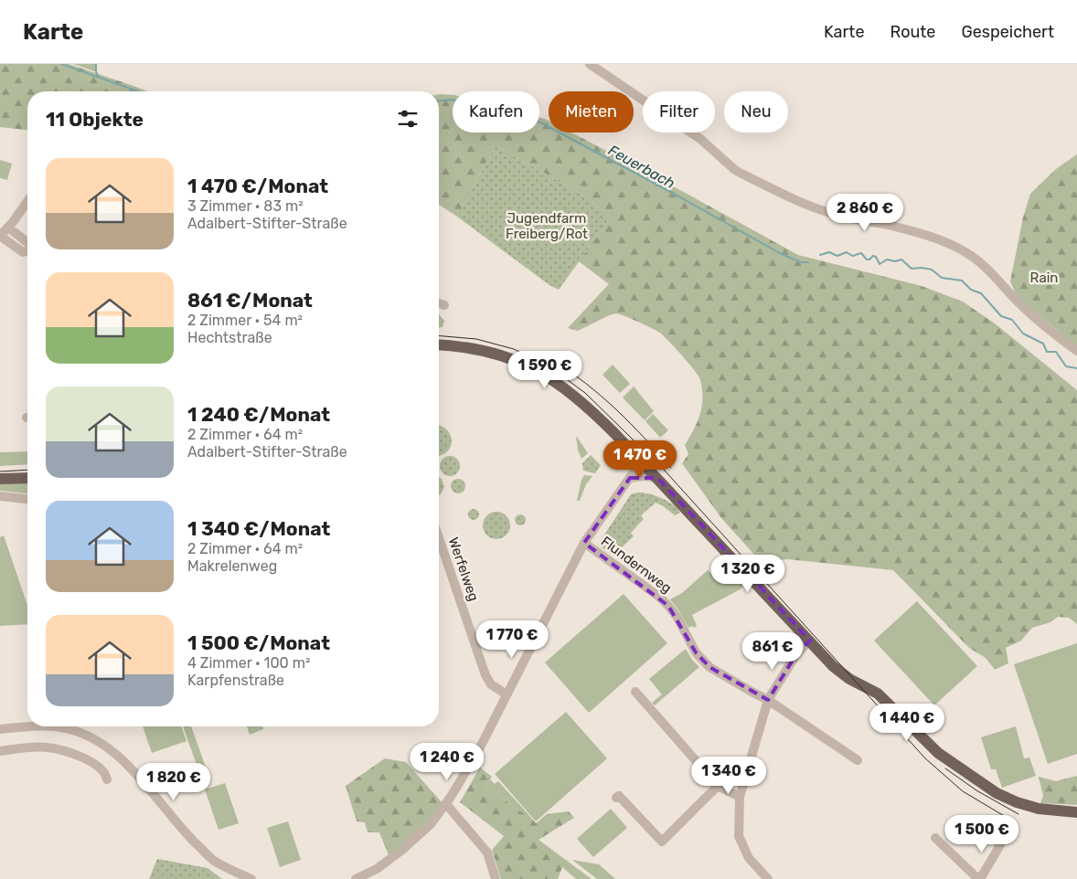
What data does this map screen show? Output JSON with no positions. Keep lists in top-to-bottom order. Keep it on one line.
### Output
{"streets":{"street":["Flundernweg","Werfelweg"]},"water":["Feuerbach"],"parks":["Jugendfarm Freiberg/Rot","Rain"],"page":{"header":"Karte","nav":["Karte","Route","Gespeichert"],"chip":["Kaufen","Mieten","Filter","Neu"],"heading":"11 Objekte","list":[{"name":"1 470 €/Monat","note":"3 Zimmer · 83 m² · Adalbert-Stifter-Straße"},{"name":"861 €/Monat","note":"2 Zimmer · 54 m² · Hechtstraße"},{"name":"1 240 €/Monat","note":"2 Zimmer · 64 m² · Adalbert-Stifter-Straße"},{"name":"1 340 €/Monat","note":"2 Zimmer · 64 m² · Makrelenweg"},{"name":"1 500 €/Monat","note":"4 Zimmer · 100 m² · Karpfenstraße"}],"price":["2 860 €","1 590 €","1 470 €","1 320 €","1 770 €","861 €","1 440 €","1 240 €","1 340 €","1 820 €","1 500 €"]}}
